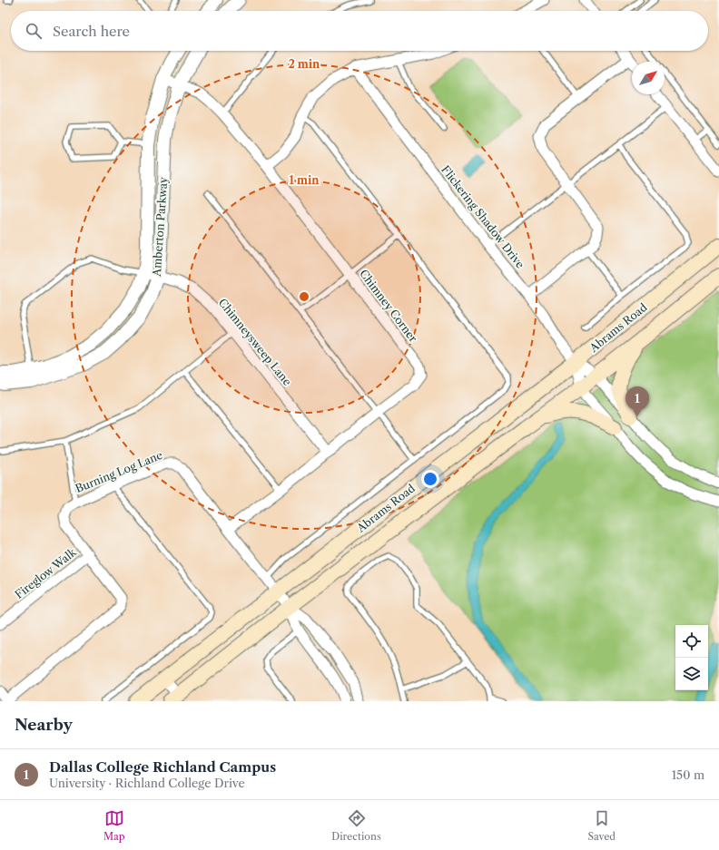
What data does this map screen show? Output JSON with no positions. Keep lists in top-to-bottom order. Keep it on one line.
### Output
{"streets":{"main road":["Abrams Road"],"street":["Flickering Shadow Drive","Amberton Parkway","Chimney Corner","Chimneysweep Lane","Burning Log Lane","Fireglow Walk"]},"crossings":[["Flickering Shadow Drive","Abrams Road"],["Amberton Parkway","Chimney Corner"],["Amberton Parkway","Chimneysweep Lane"],["Chimney Corner","Chimneysweep Lane"],["Chimney Corner","Burning Log Lane"],["Abrams Road","Burning Log Lane"],["Burning Log Lane","Fireglow Walk"]],"north":"top right","page":{"search":"Search here","pins":"1","heading":"Nearby","list":[{"mark":"1","name":"Dallas College Richland Campus","note":"University · Richland College Drive","value":"150 m"}],"nav":["Map","Directions","Saved"]},"rings":["2 min","1 min"]}
